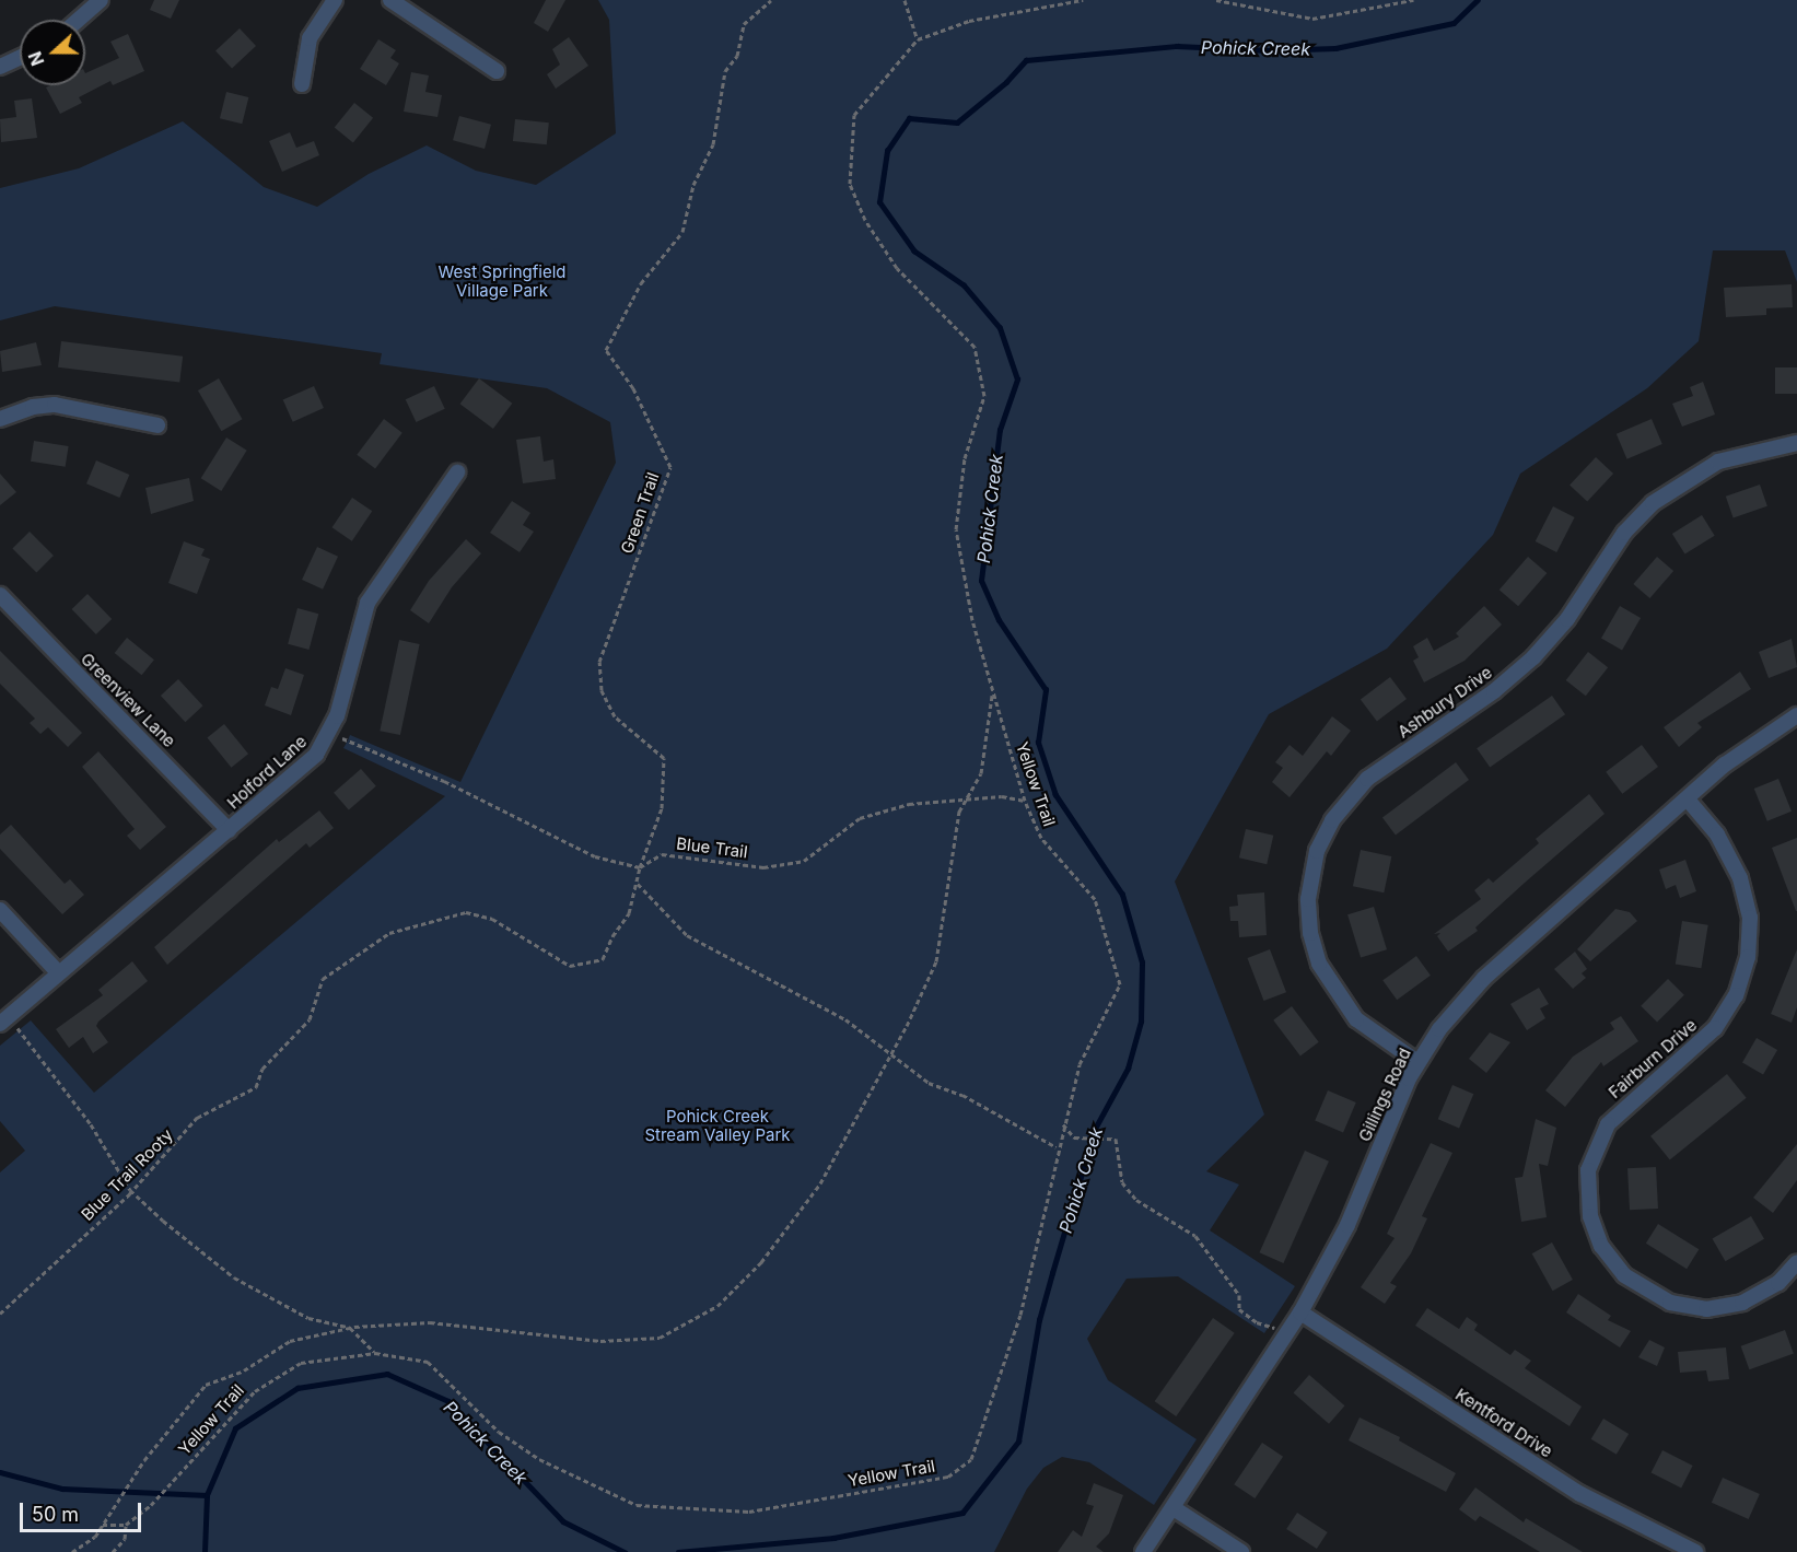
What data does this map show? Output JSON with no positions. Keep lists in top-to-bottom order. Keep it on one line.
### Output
{"streets":{"street":["Greenview Lane","Ashbury Drive","Holford Lane","Fairburn Drive","Gillings Road","Kentford Drive"],"path":["Green Trail","Yellow Trail","Blue Trail","Blue Trail Rooty"]},"crossings":[["Green Trail","Blue Trail"],["Green Trail","Blue Trail Rooty"],["Greenview Lane","Holford Lane"],["Ashbury Drive","Gillings Road"],["Yellow Trail","Blue Trail"],["Blue Trail","Blue Trail Rooty"],["Fairburn Drive","Gillings Road"],["Gillings Road","Kentford Drive"]],"water":["Pohick Creek"],"parks":["West Springfield Village Park","Pohick Creek Stream Valley Park"],"scale_bar":"50 m","north":"left"}
